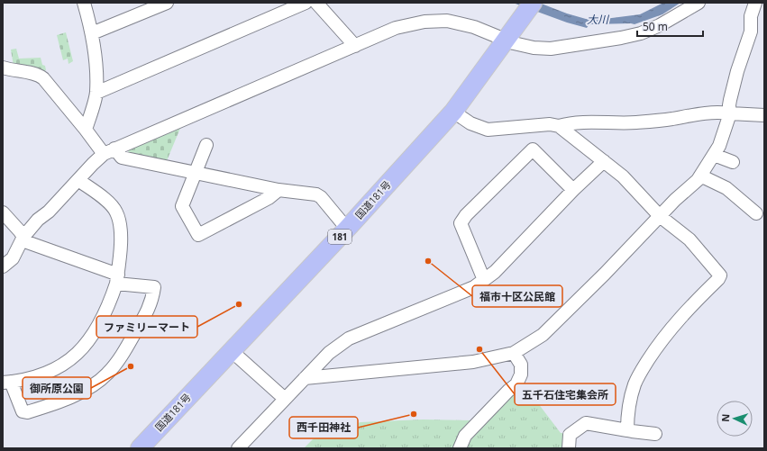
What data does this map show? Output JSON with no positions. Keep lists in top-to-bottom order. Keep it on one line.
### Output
{"streets":{"highway":["国道181号","181"]},"water":["大川"],"places":["福市十区公民館","ファミリーマート","五千石住宅集会所","御所原公園","西千田神社"],"scale_bar":"50 m","north":"left"}
